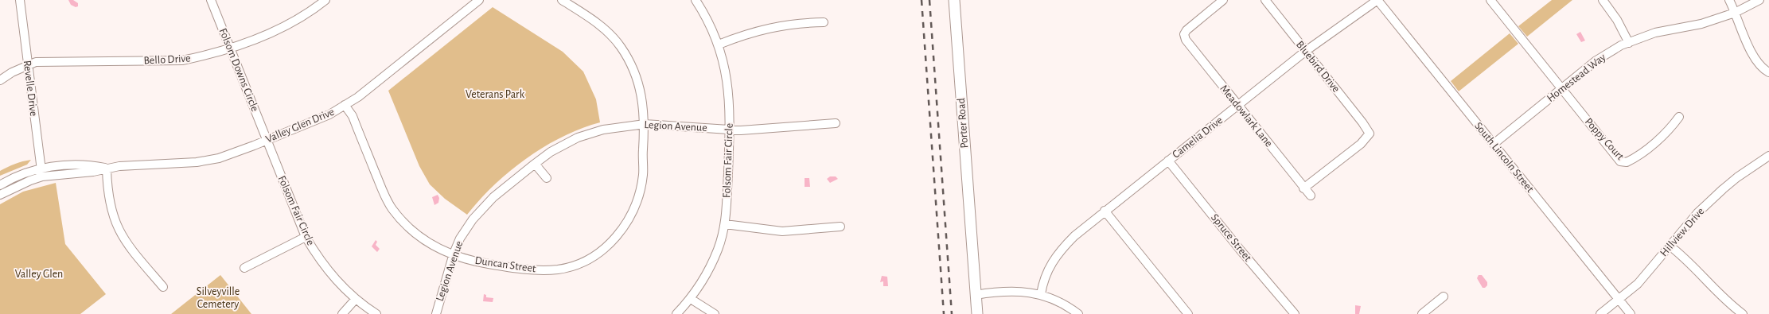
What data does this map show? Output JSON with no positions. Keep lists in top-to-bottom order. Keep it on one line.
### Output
{"streets":{"street":["Bello Drive","Bluebird Drive","Folsom Downs Circle","Homestead Way","Revelle Drive","Meadowlark Lane","Porter Road","Valley Glen Drive","Legion Avenue","Camelia Drive","Poppy Court","South Lincoln Street","Folsom Fair Circle","Hillview Drive","Spruce Street","Duncan Street"]},"crossings":[["Bello Drive","Folsom Downs Circle"],["Bello Drive","Revelle Drive"],["Bluebird Drive","Meadowlark Lane"],["Bluebird Drive","Camelia Drive"],["Folsom Downs Circle","Valley Glen Drive"],["Folsom Downs Circle","Folsom Fair Circle"],["Homestead Way","Poppy Court"],["Homestead Way","South Lincoln Street"],["Revelle Drive","Valley Glen Drive"],["Meadowlark Lane","Camelia Drive"],["Valley Glen Drive","Folsom Fair Circle"],["Valley Glen Drive","Duncan Street"],["Legion Avenue","Folsom Fair Circle"],["Legion Avenue","Duncan Street"],["Camelia Drive","South Lincoln Street"],["Camelia Drive","Spruce Street"],["South Lincoln Street","Hillview Drive"]],"parks":["Veterans Park","Valley Glen","Silveyville Cemetery"]}
